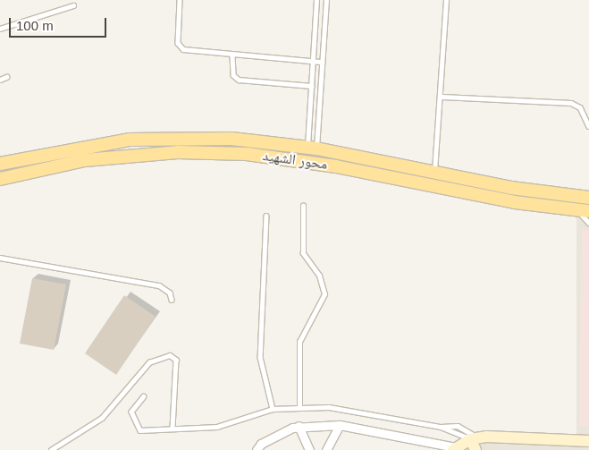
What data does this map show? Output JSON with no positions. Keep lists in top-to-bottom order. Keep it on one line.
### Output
{"streets":{"main road":["محور الشهيد"]},"scale_bar":"100 m"}
